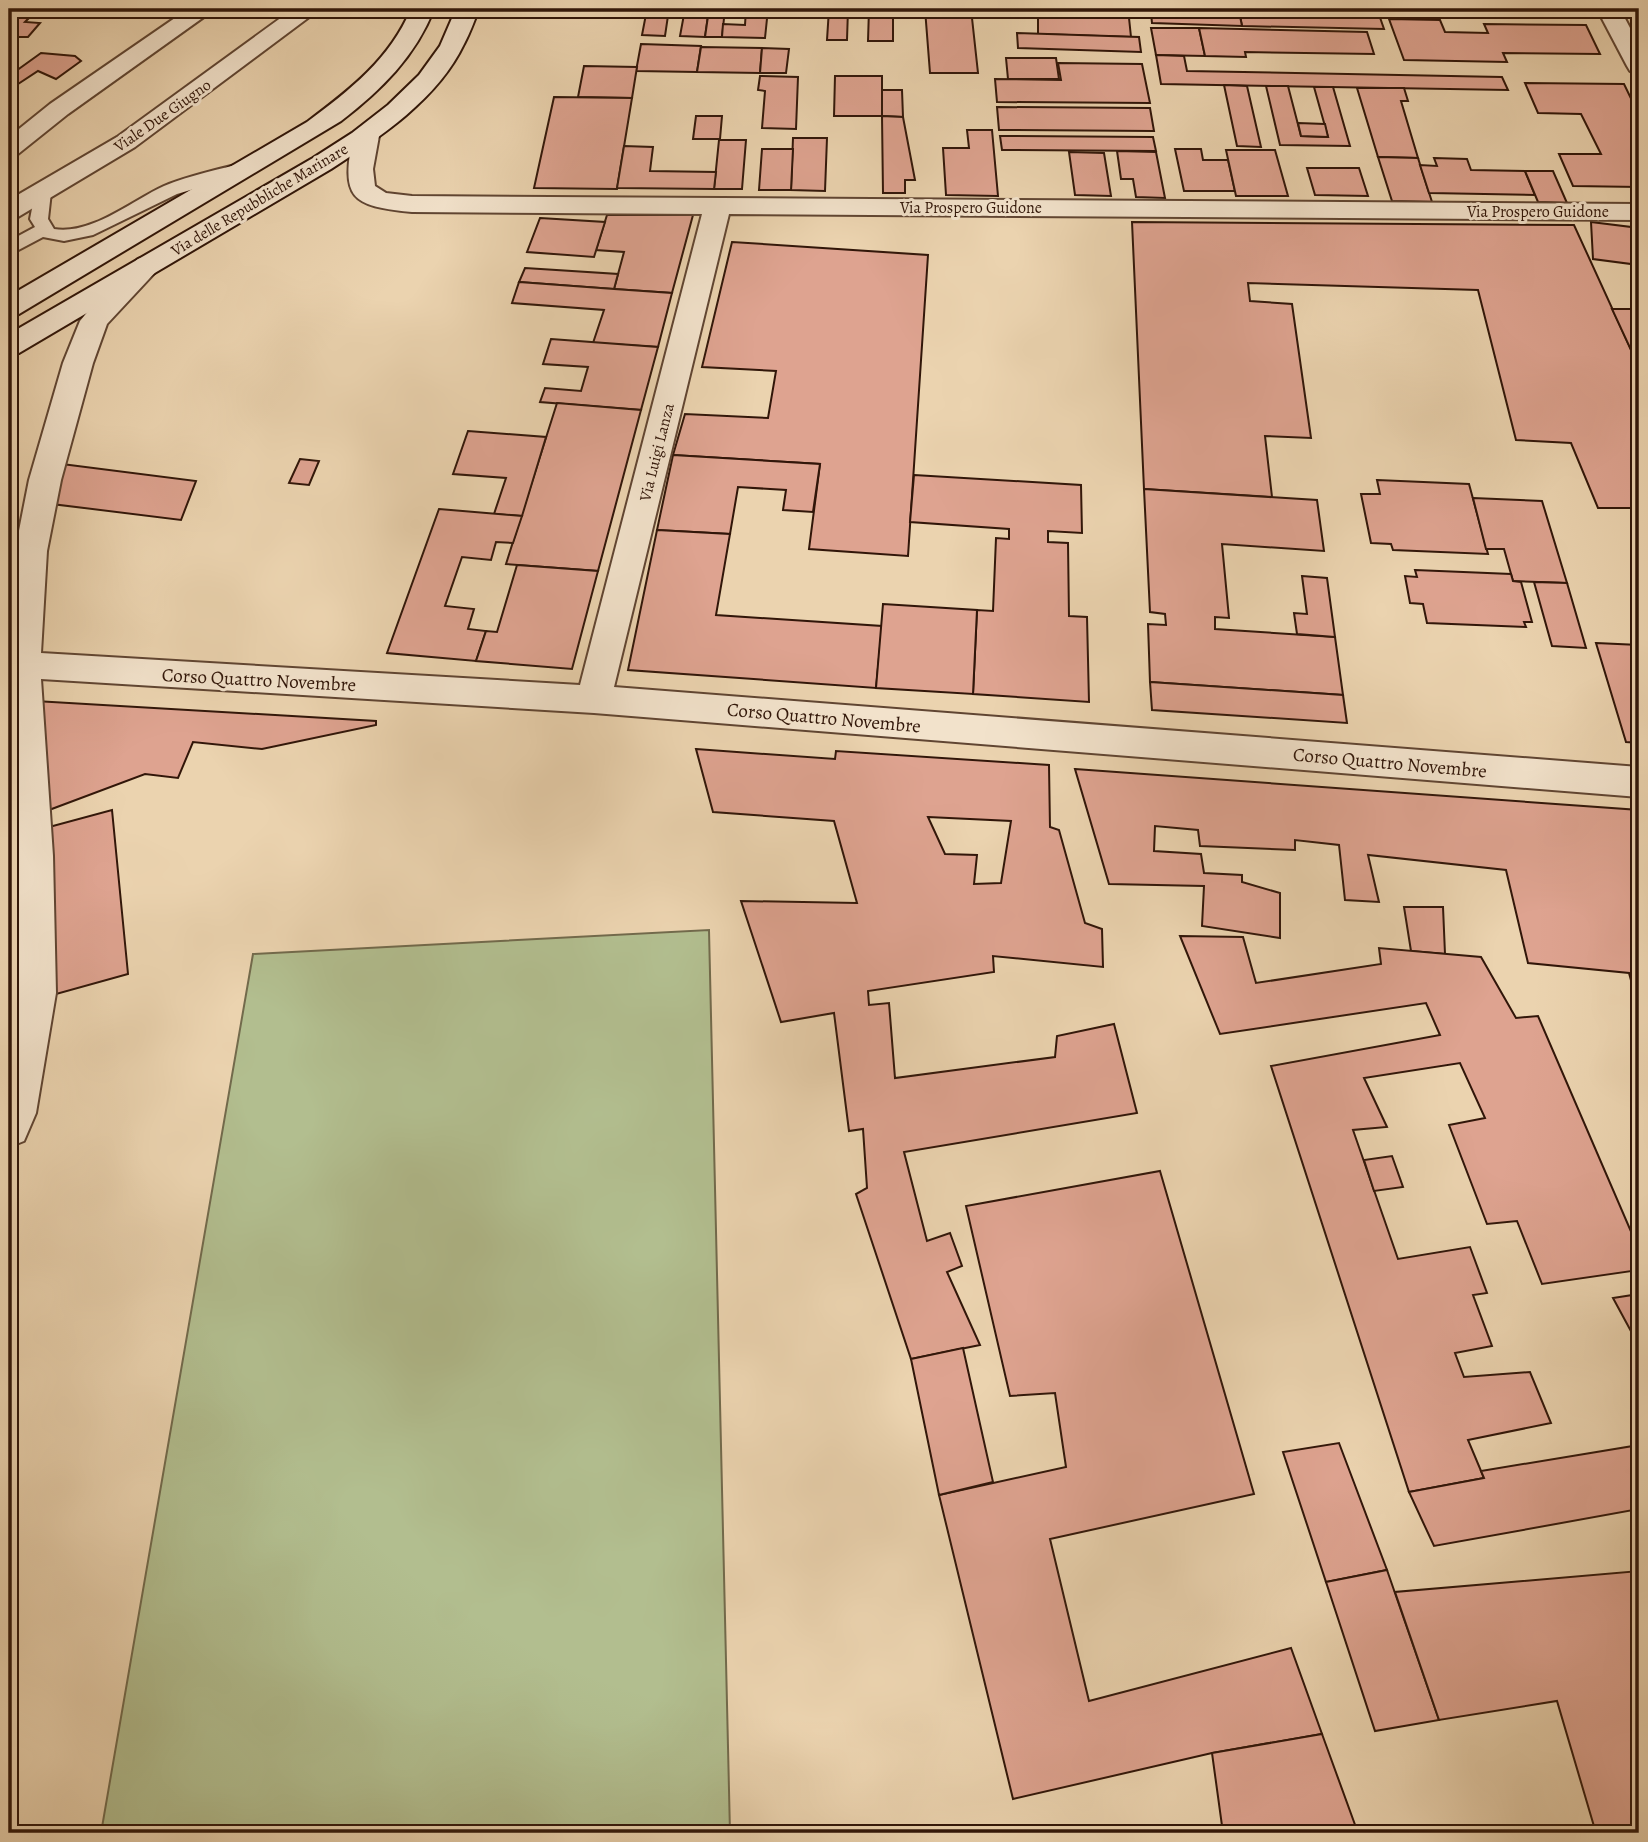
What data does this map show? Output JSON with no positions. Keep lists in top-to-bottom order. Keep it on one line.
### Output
{"streets":{"street":["Viale Due Giugno","Via delle Repubbliche Marinare","Via Prospero Guidone","Via Luigi Lanza","Corso Quattro Novembre"]},"crossings":[["Via delle Repubbliche Marinare","Via Prospero Guidone"],["Via Prospero Guidone","Via Luigi Lanza"],["Via Luigi Lanza","Corso Quattro Novembre"]]}
